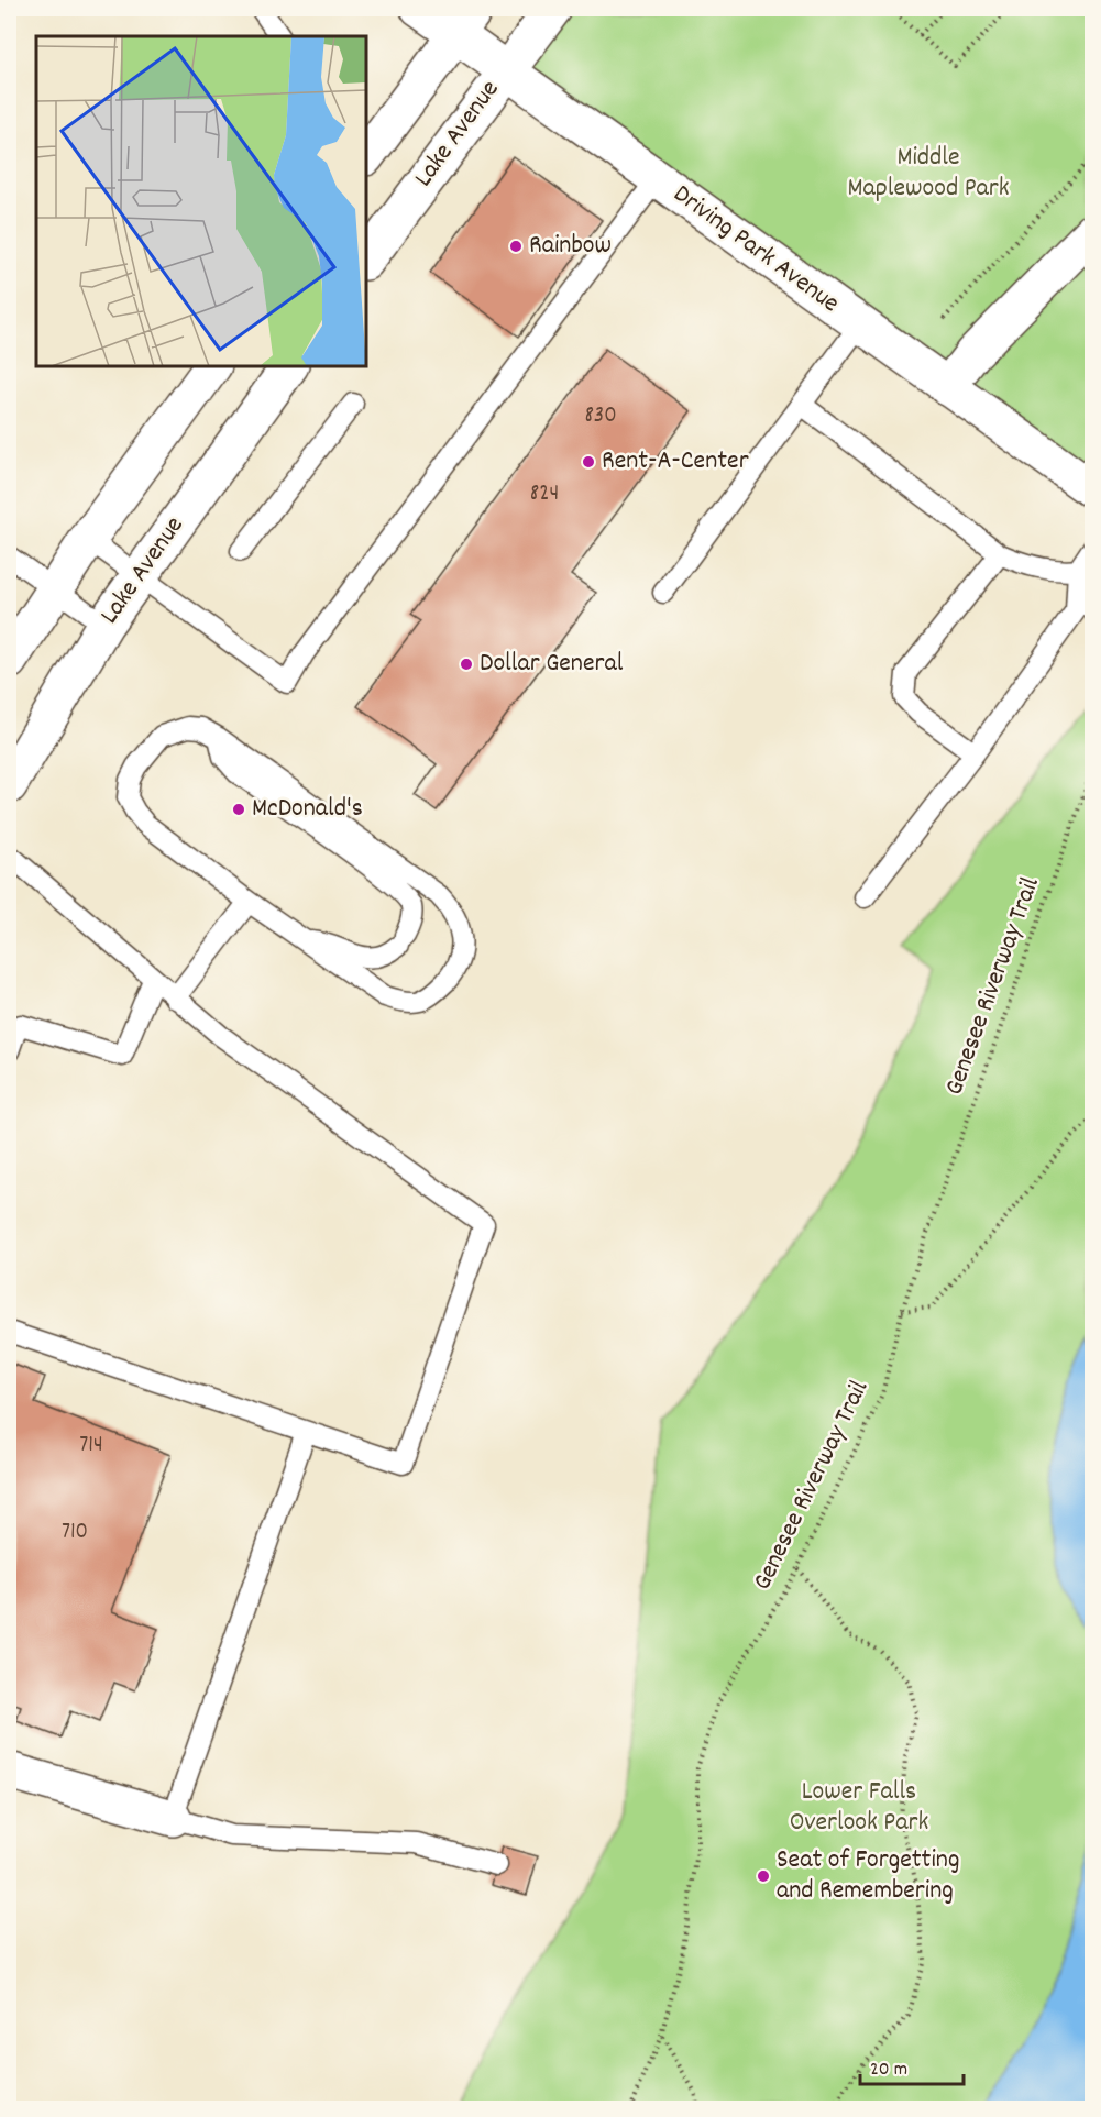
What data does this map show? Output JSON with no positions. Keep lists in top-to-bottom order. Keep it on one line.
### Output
{"streets":{"main road":["Lake Avenue","Driving Park Avenue"],"path":["Genesee Riverway Trail"]},"crossings":[["Lake Avenue","Driving Park Avenue"]],"parks":["Middle Maplewood Park","Lower Falls Overlook Park"],"places":["Rainbow","Rent-A-Center","Dollar General","McDonald's","Seat of Forgetting and Remembering"],"house_numbers":["830","824","714","710"],"scale_bar":"20 m"}
